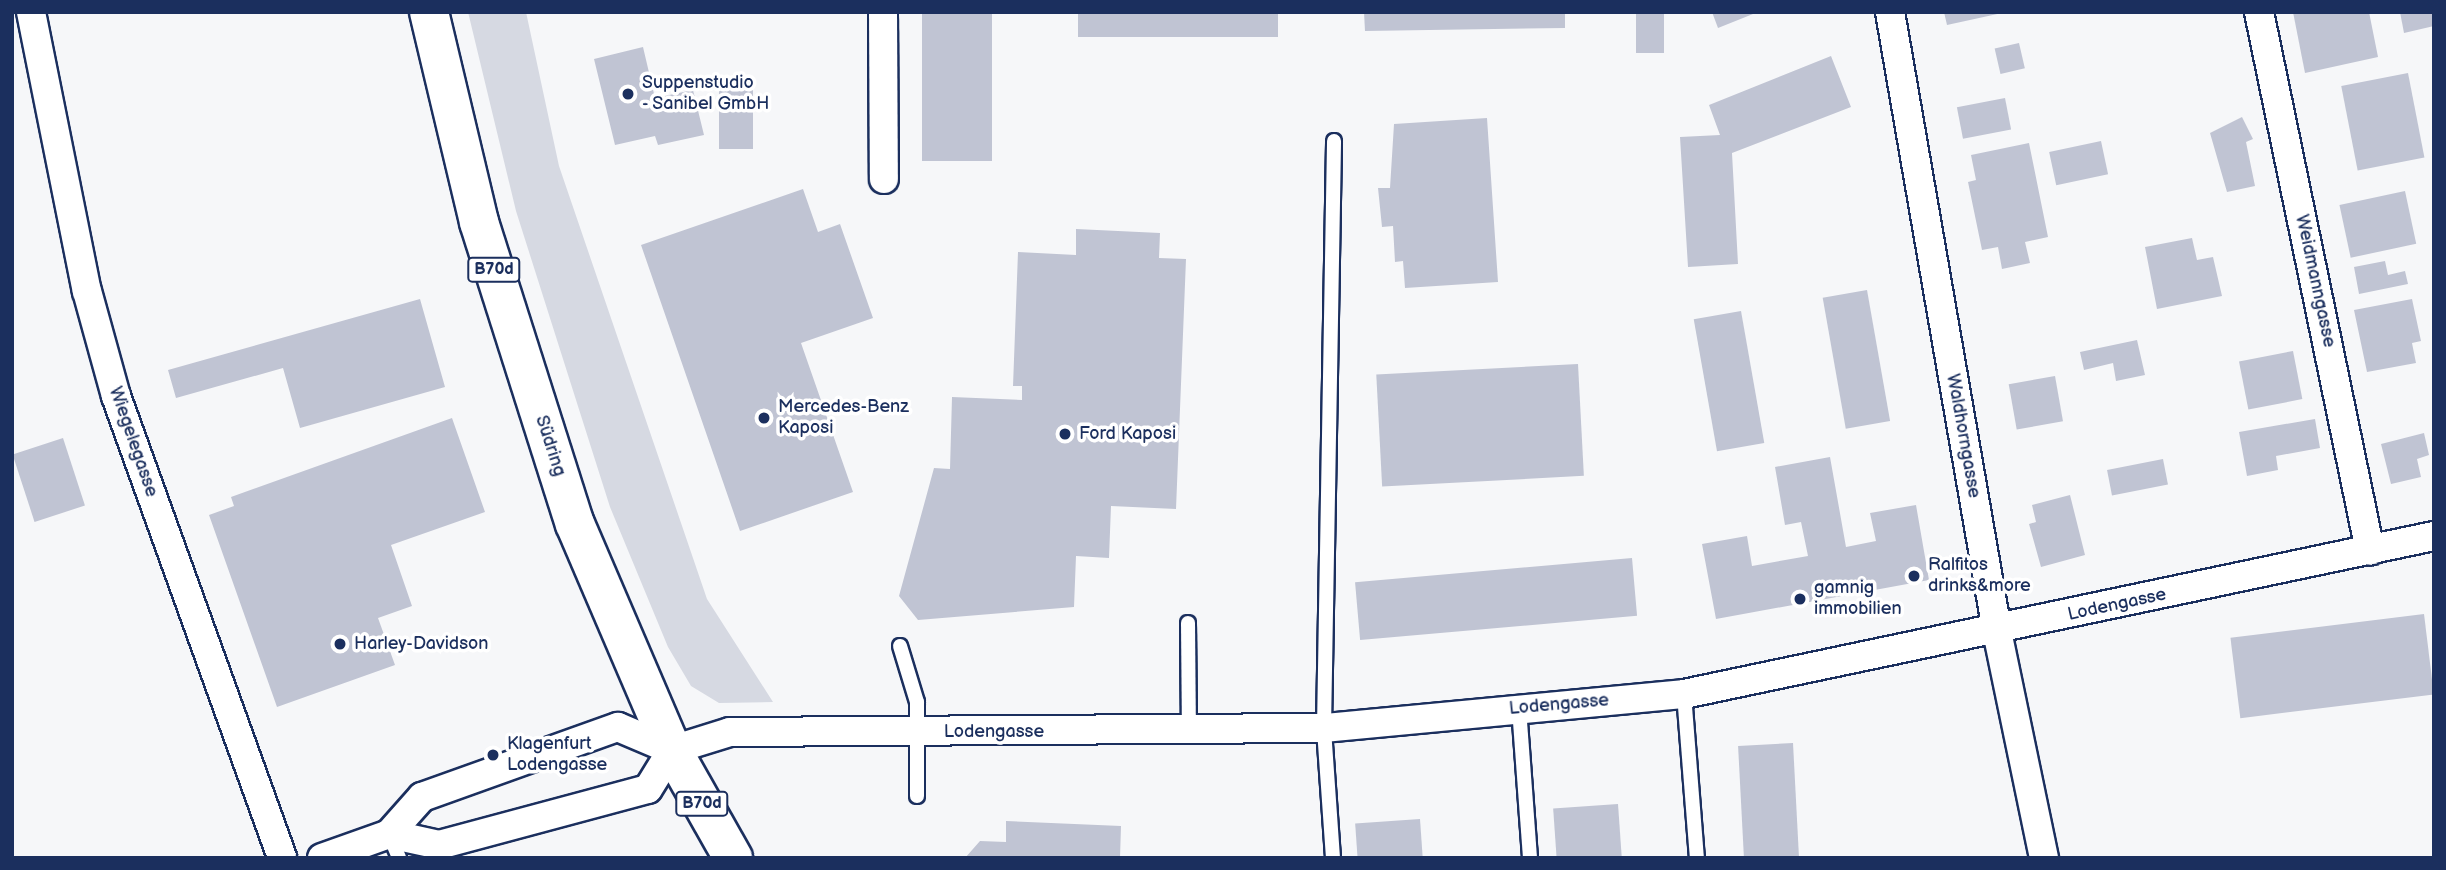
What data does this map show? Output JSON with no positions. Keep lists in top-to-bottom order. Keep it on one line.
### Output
{"streets":{"main road":["B70d","Südring"],"street":["Weidmanngasse","Waldhorngasse","Wiegelegasse","Lodengasse"]},"crossings":[["Weidmanngasse","Lodengasse"],["Waldhorngasse","Lodengasse"],["Südring","Lodengasse"]],"places":["Suppenstudio - Sanibel GmbH","Mercedes-Benz Kaposi","Ford Kaposi","Ralfitos drinks&more","gamnig immobilien","Harley-Davidson","Klagenfurt Lodengasse"]}
